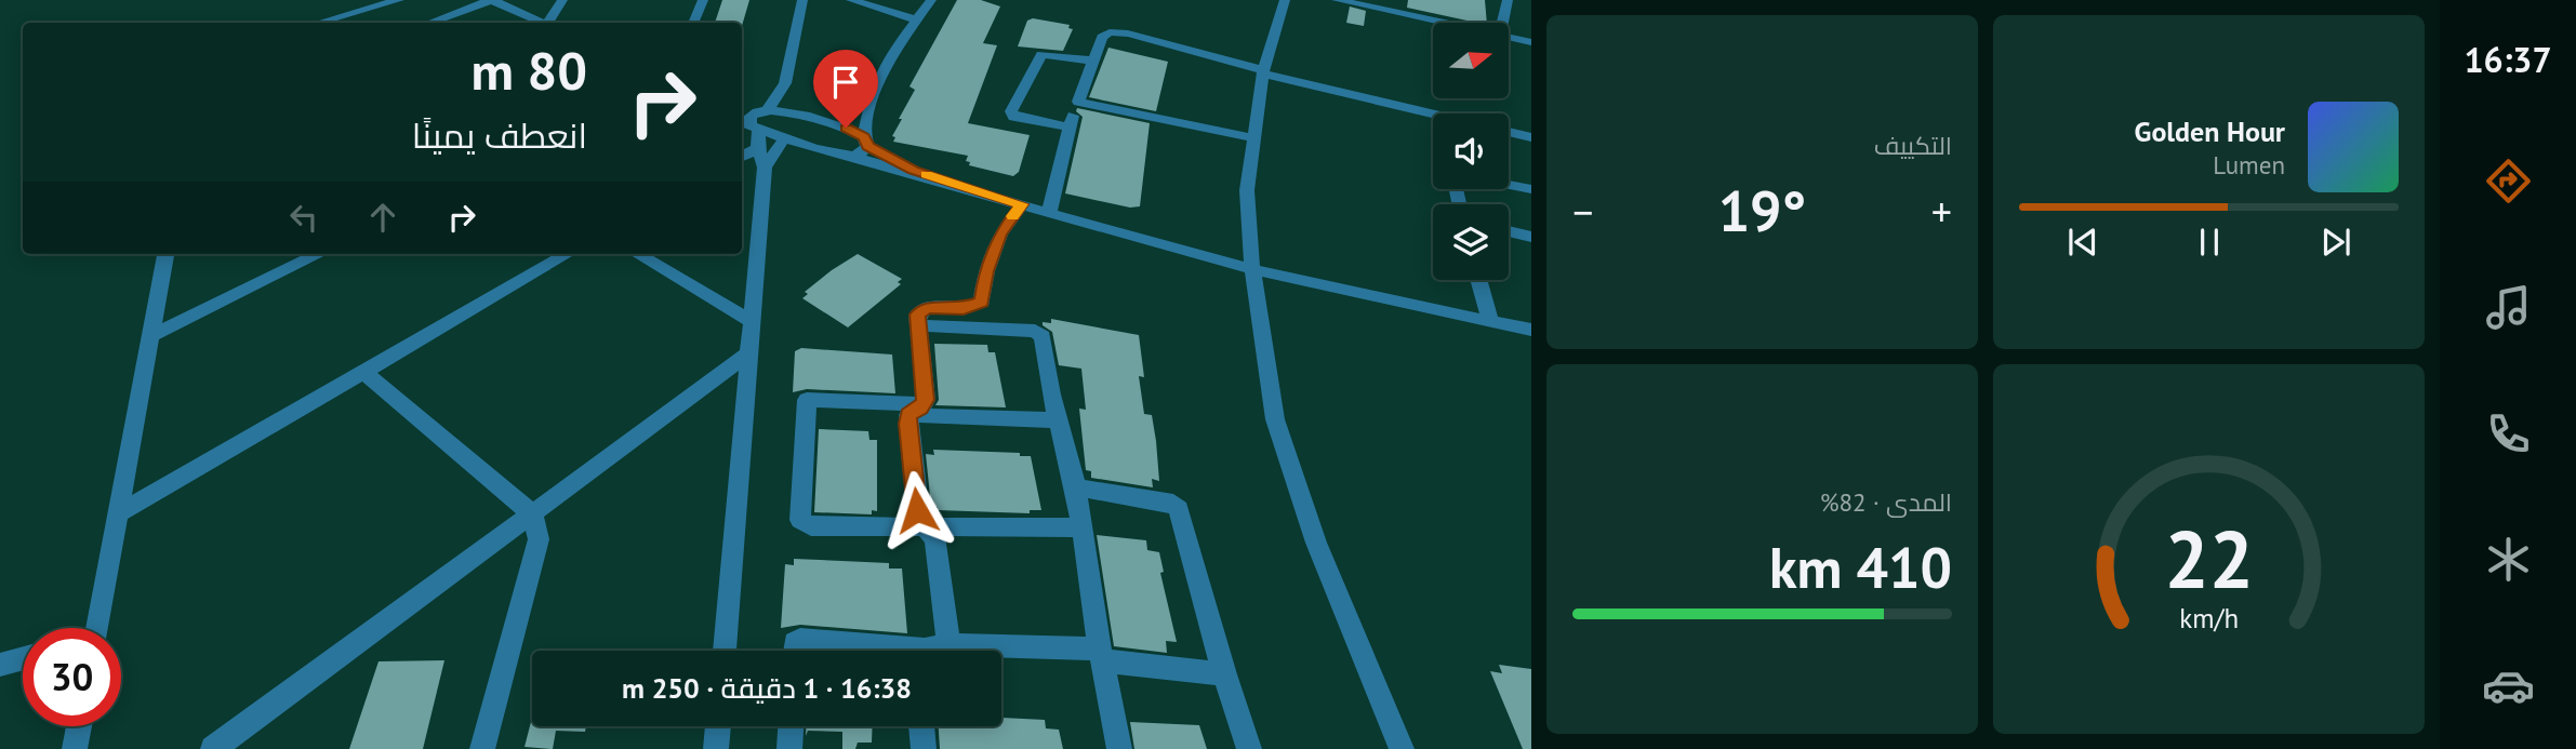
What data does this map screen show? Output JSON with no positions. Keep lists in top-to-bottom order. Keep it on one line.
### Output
{"north":"right","page":{"tabs":"16:37","tile":["التكييف",["المدى · 82%","410 km"]],"turn":["80 m","انعطف يمينًا"],"song":["Golden Hour","Lumen"],"heat":["−","19°","+"],"limit":"30","trip":"16:38 · 1 دقيقة · 250 m","gauge":["22","km/h"]}}
